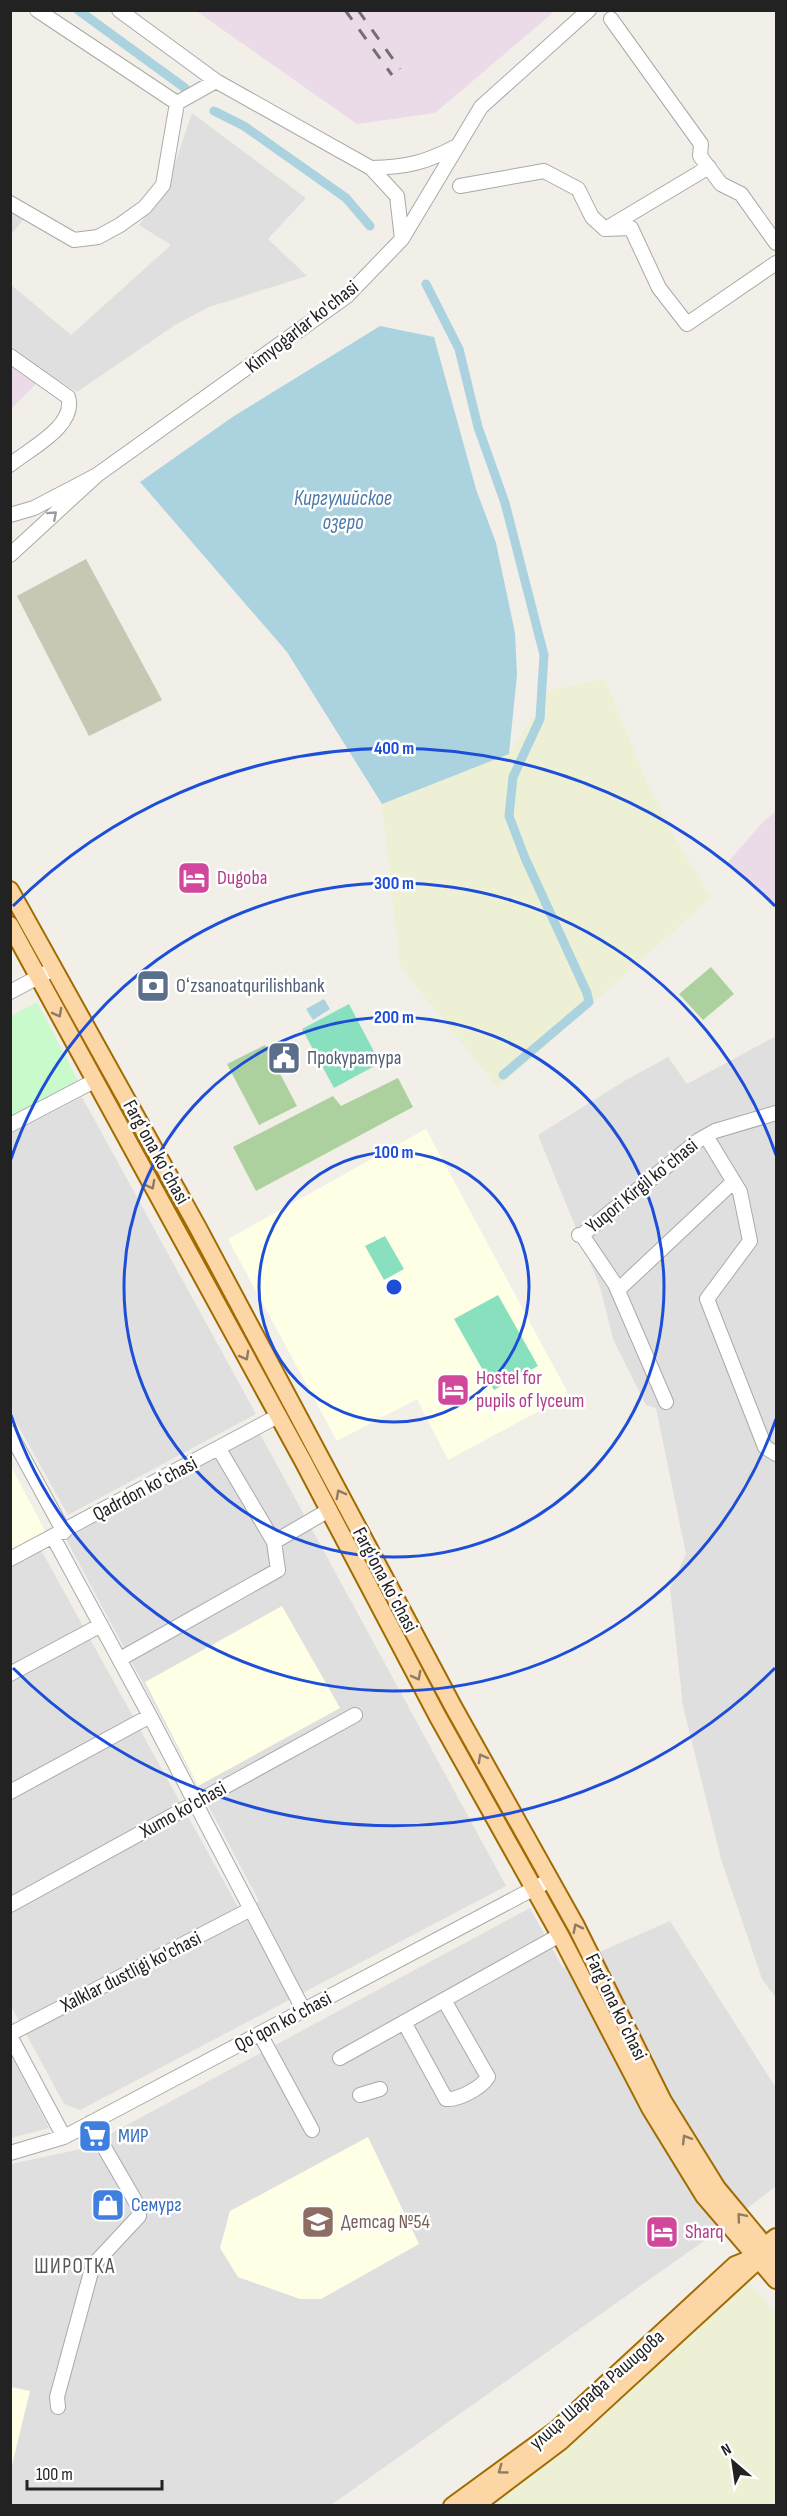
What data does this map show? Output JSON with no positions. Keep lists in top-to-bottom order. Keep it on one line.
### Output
{"streets":{"main road":["Fargʻona koʻchasi","улица Шарафа Рашидова"],"street":["Kimyogarlar ko'chasi","Yuqori Kirgil koʻchasi","Qadrdon koʻchasi","Xumo ko'chasi","Xalklar dustligi ko'chasi","Qoʻqon koʻchasi"]},"crossings":[["Fargʻona koʻchasi","Qadrdon koʻchasi"],["Fargʻona koʻchasi","Qoʻqon koʻchasi"],["Fargʻona koʻchasi","улица Шарафа Рашидова"]],"districts":["ШИРОТКА"],"water":["Киргулийское озеро"],"places":{"hotel":["Dugoba","Hostel for pupils of lyceum","Sharq"],"bank":["Oʻzsanoatqurilishbank"],"public building":["Прокуратура"],"supermarket":["МИР"],"shop":["Семург"],"school or university":["Детсад №54"]},"scale_bar":"100 m","north":"top left","rings":["400 m","300 m","200 m","100 m"]}
